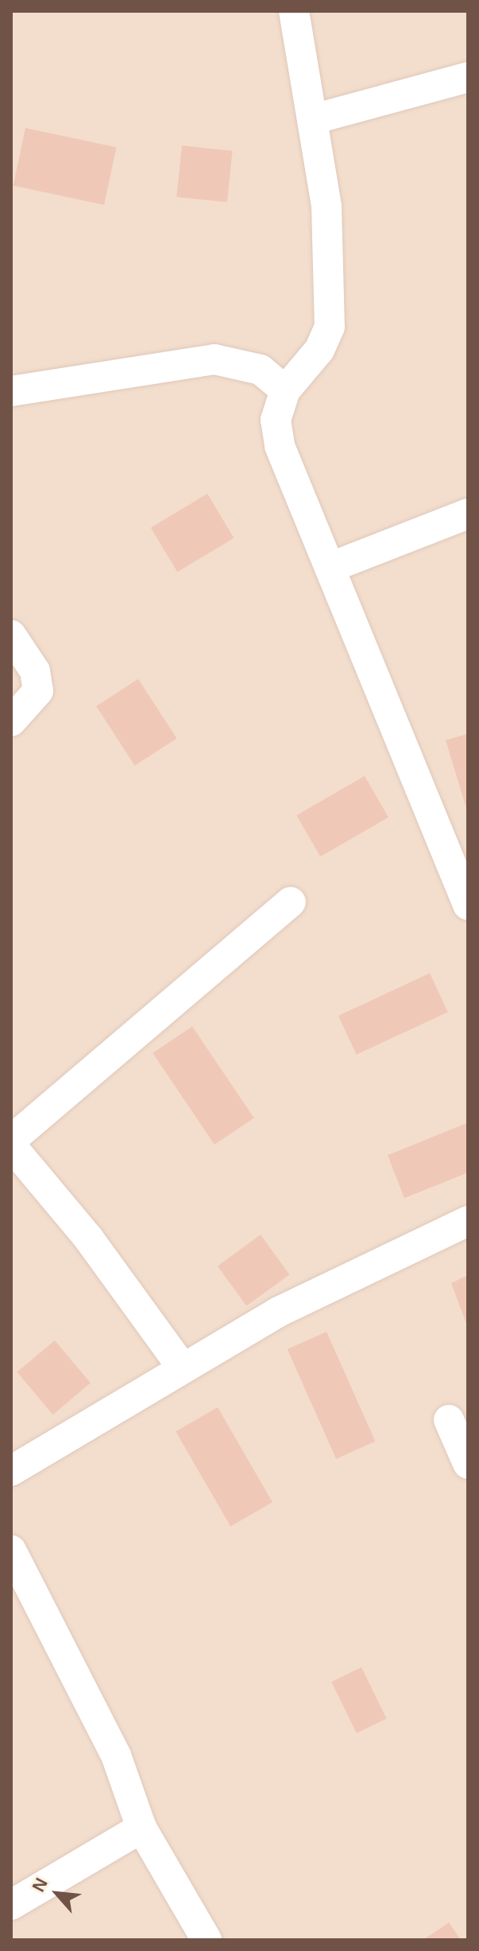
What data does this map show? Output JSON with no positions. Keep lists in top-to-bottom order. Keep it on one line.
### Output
{"north":"top left"}
